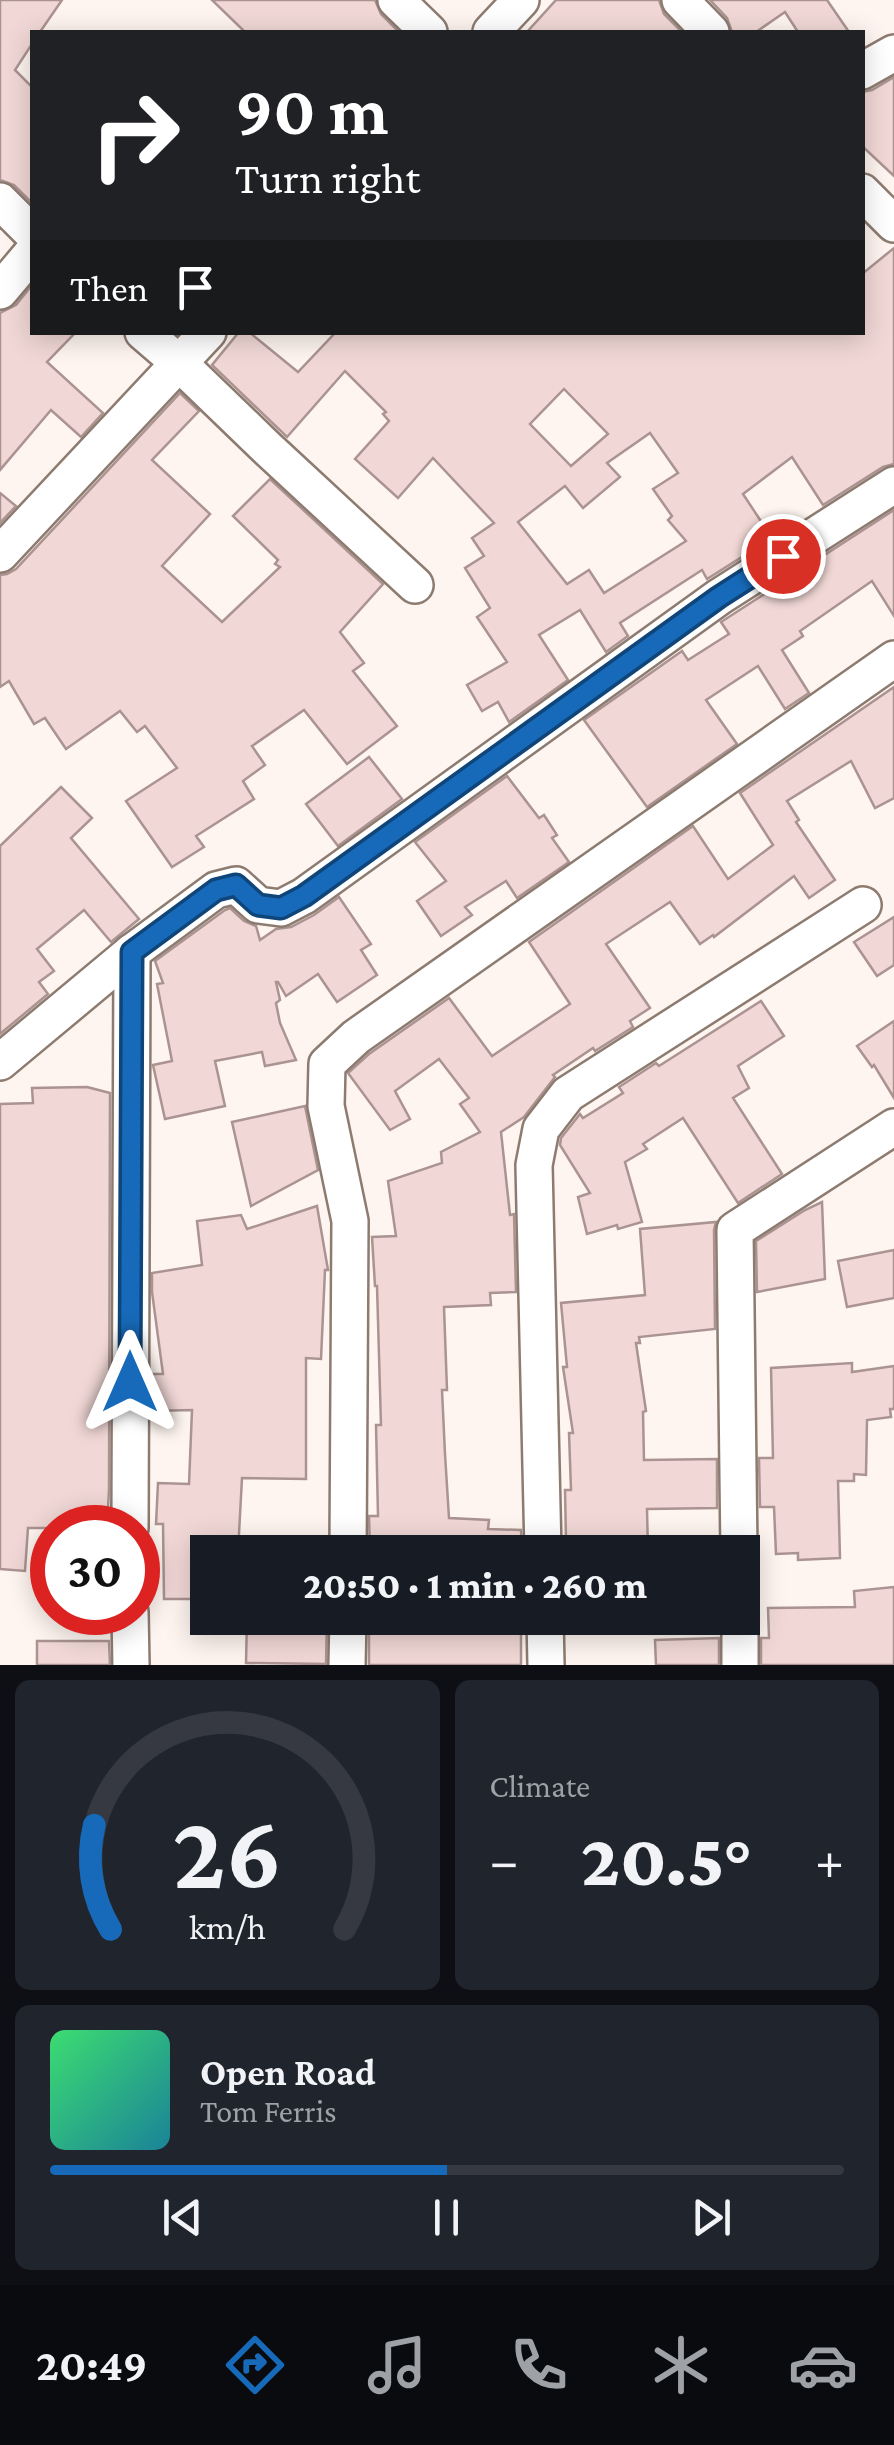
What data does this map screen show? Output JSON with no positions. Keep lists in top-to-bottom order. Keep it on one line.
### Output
{"page":{"turn":["90 m","Turn right"],"then":"Then","limit":"30","trip":"20:50 · 1 min · 260 m","tile":"Climate","heat":["−","20.5°","+"],"song":["Open Road","Tom Ferris"],"tabs":"20:49","gauge":["26","km/h"]}}
